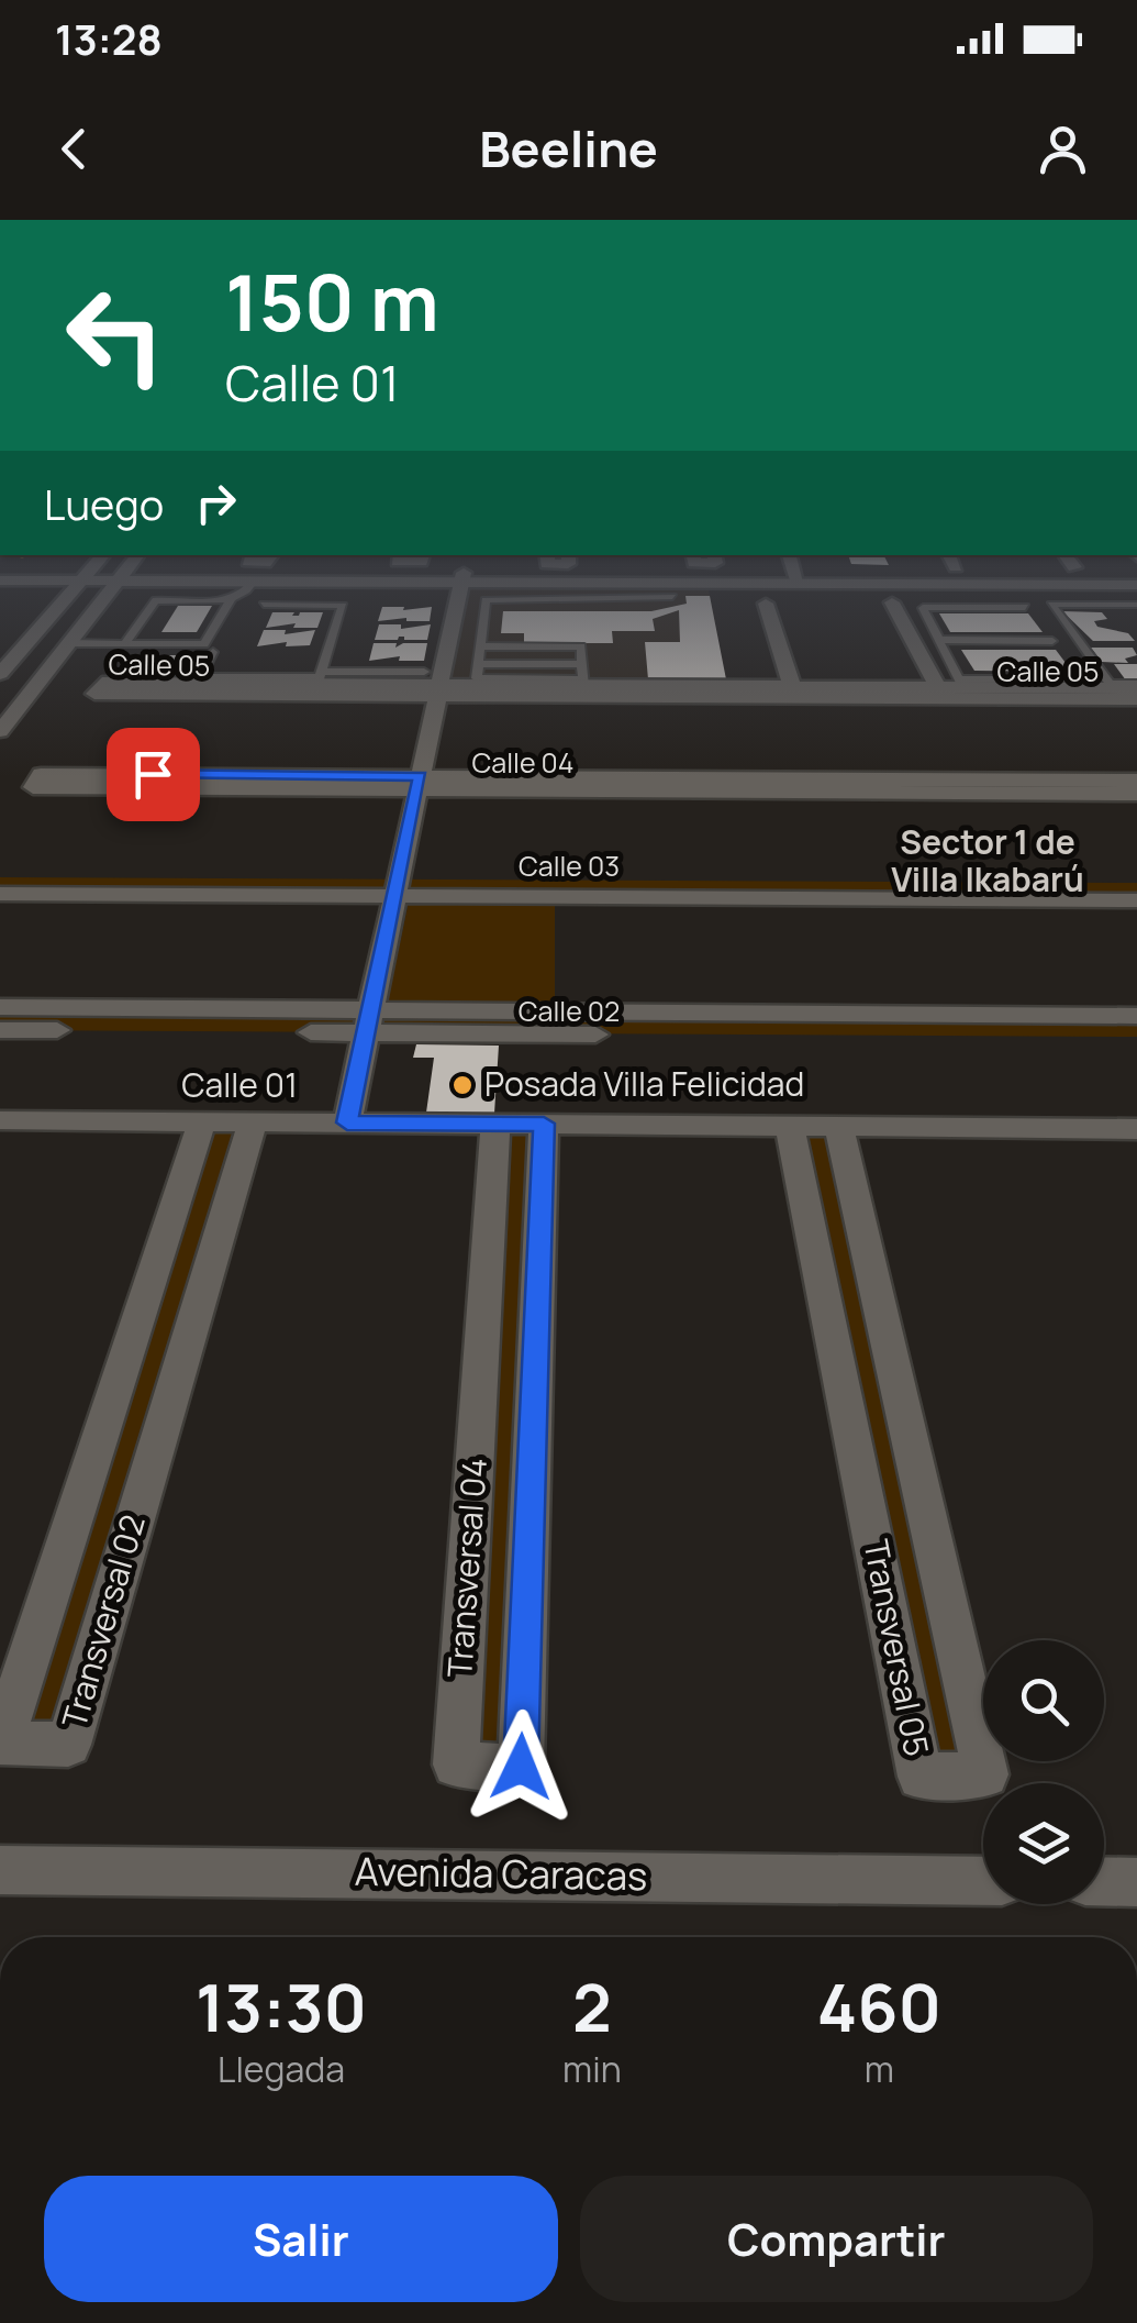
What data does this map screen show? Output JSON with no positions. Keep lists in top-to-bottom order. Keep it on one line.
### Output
{"streets":{"street":["Calle 05","Calle 04","Calle 03","Calle 02","Calle 01","Transversal 04","Transversal 02","Transversal 05","Avenida Caracas"]},"crossings":[["Calle 01","Transversal 04"],["Calle 01","Transversal 02"],["Calle 01","Transversal 05"]],"districts":["Sector 1 de Villa Ikabarú"],"places":["Posada Villa Felicidad"],"page":{"status":"13:28","header":"Beeline","turn":["150 m","Calle 01"],"then":"Luego","eta":["13:30","Llegada","2","min","460","m"],"buttons":["Salir","Compartir"]}}
